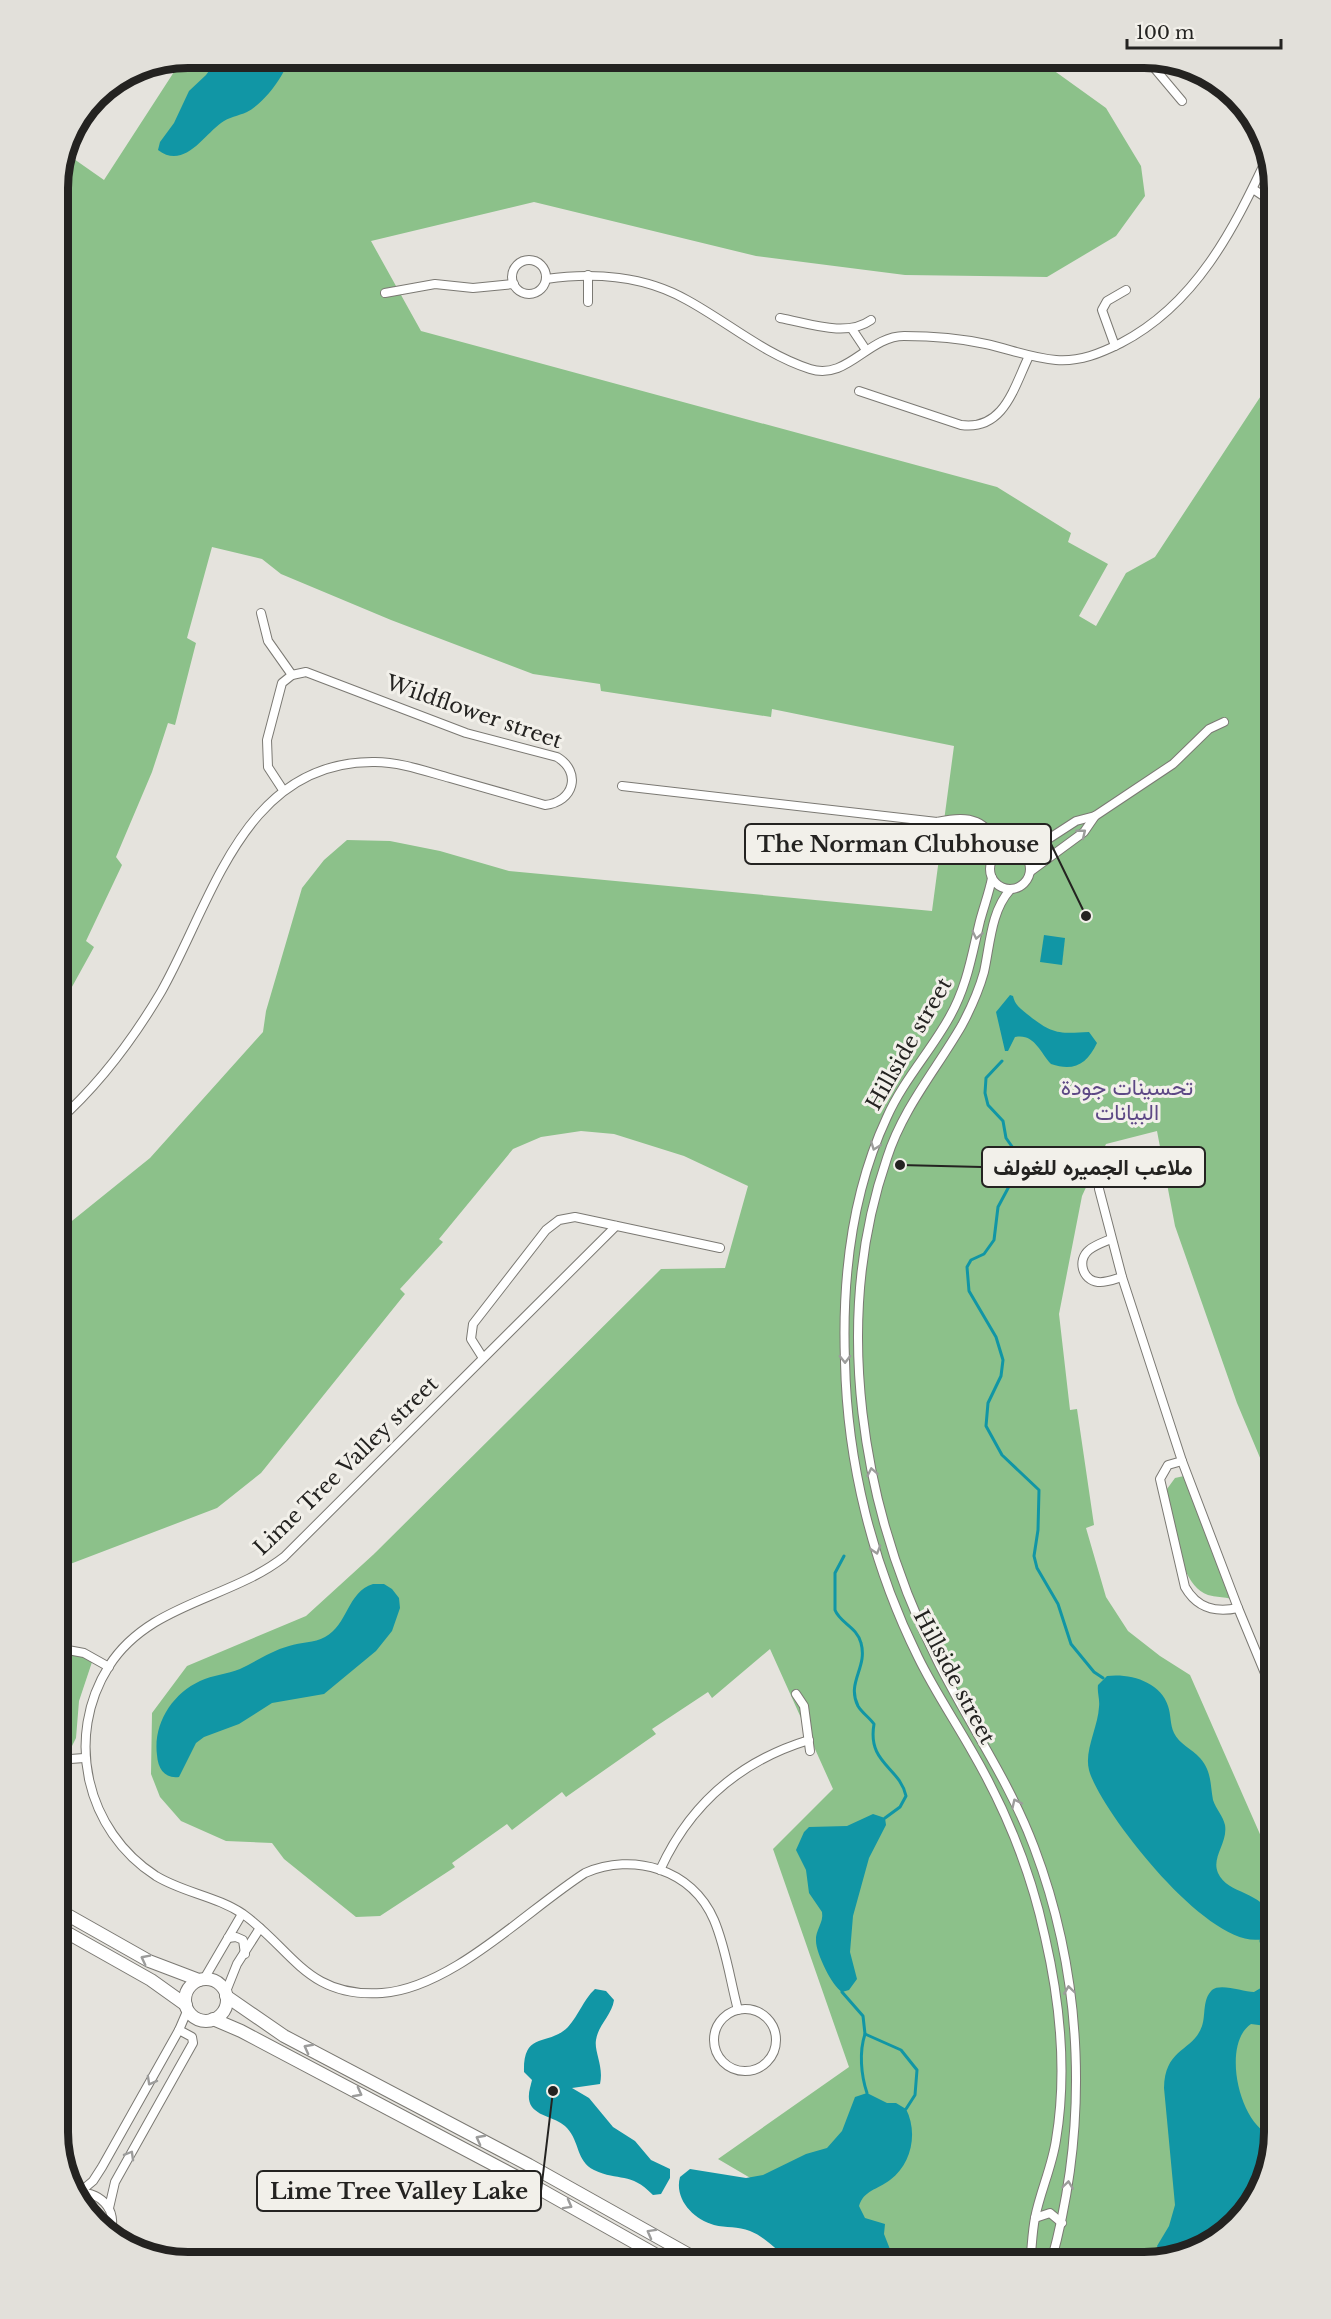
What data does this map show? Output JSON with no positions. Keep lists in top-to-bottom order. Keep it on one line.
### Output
{"streets":{"street":["Wildflower street","Hillside street","Lime Tree Valley street"]},"districts":["تحسينات جودة البيانات"],"places":["The Norman Clubhouse","ملاعب الجميره للغولف","Lime Tree Valley Lake"],"scale_bar":"100 m"}
